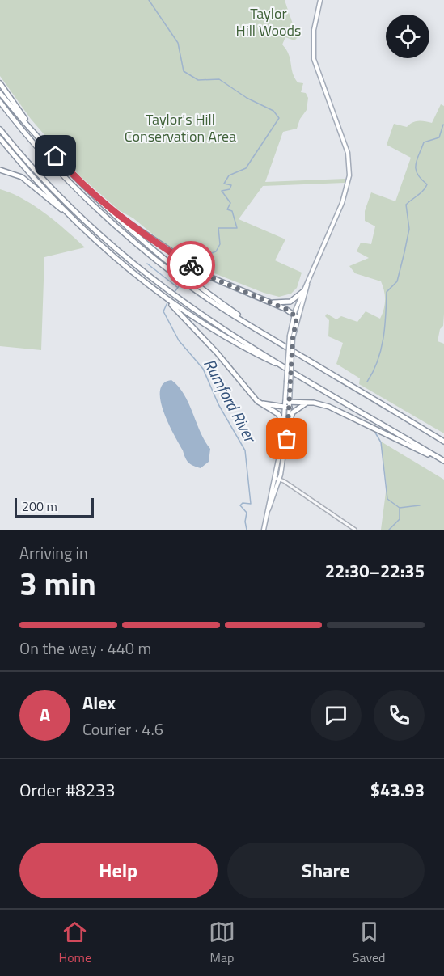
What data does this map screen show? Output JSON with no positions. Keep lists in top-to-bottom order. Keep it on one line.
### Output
{"water":["Rumford River"],"parks":["Taylor Hill Woods","Taylor's Hill Conservation Area"],"scale_bar":"200 m","page":{"scale":"200 m","heading":["3 min","Arriving in","22:30–22:35"],"panel":["Alex","Courier · 4.6","Order #8233","$43.93"],"bar":"On the way · 440 m","round":"A","buttons":["Help","Share"],"tabs":["Home","Map","Saved"]}}
